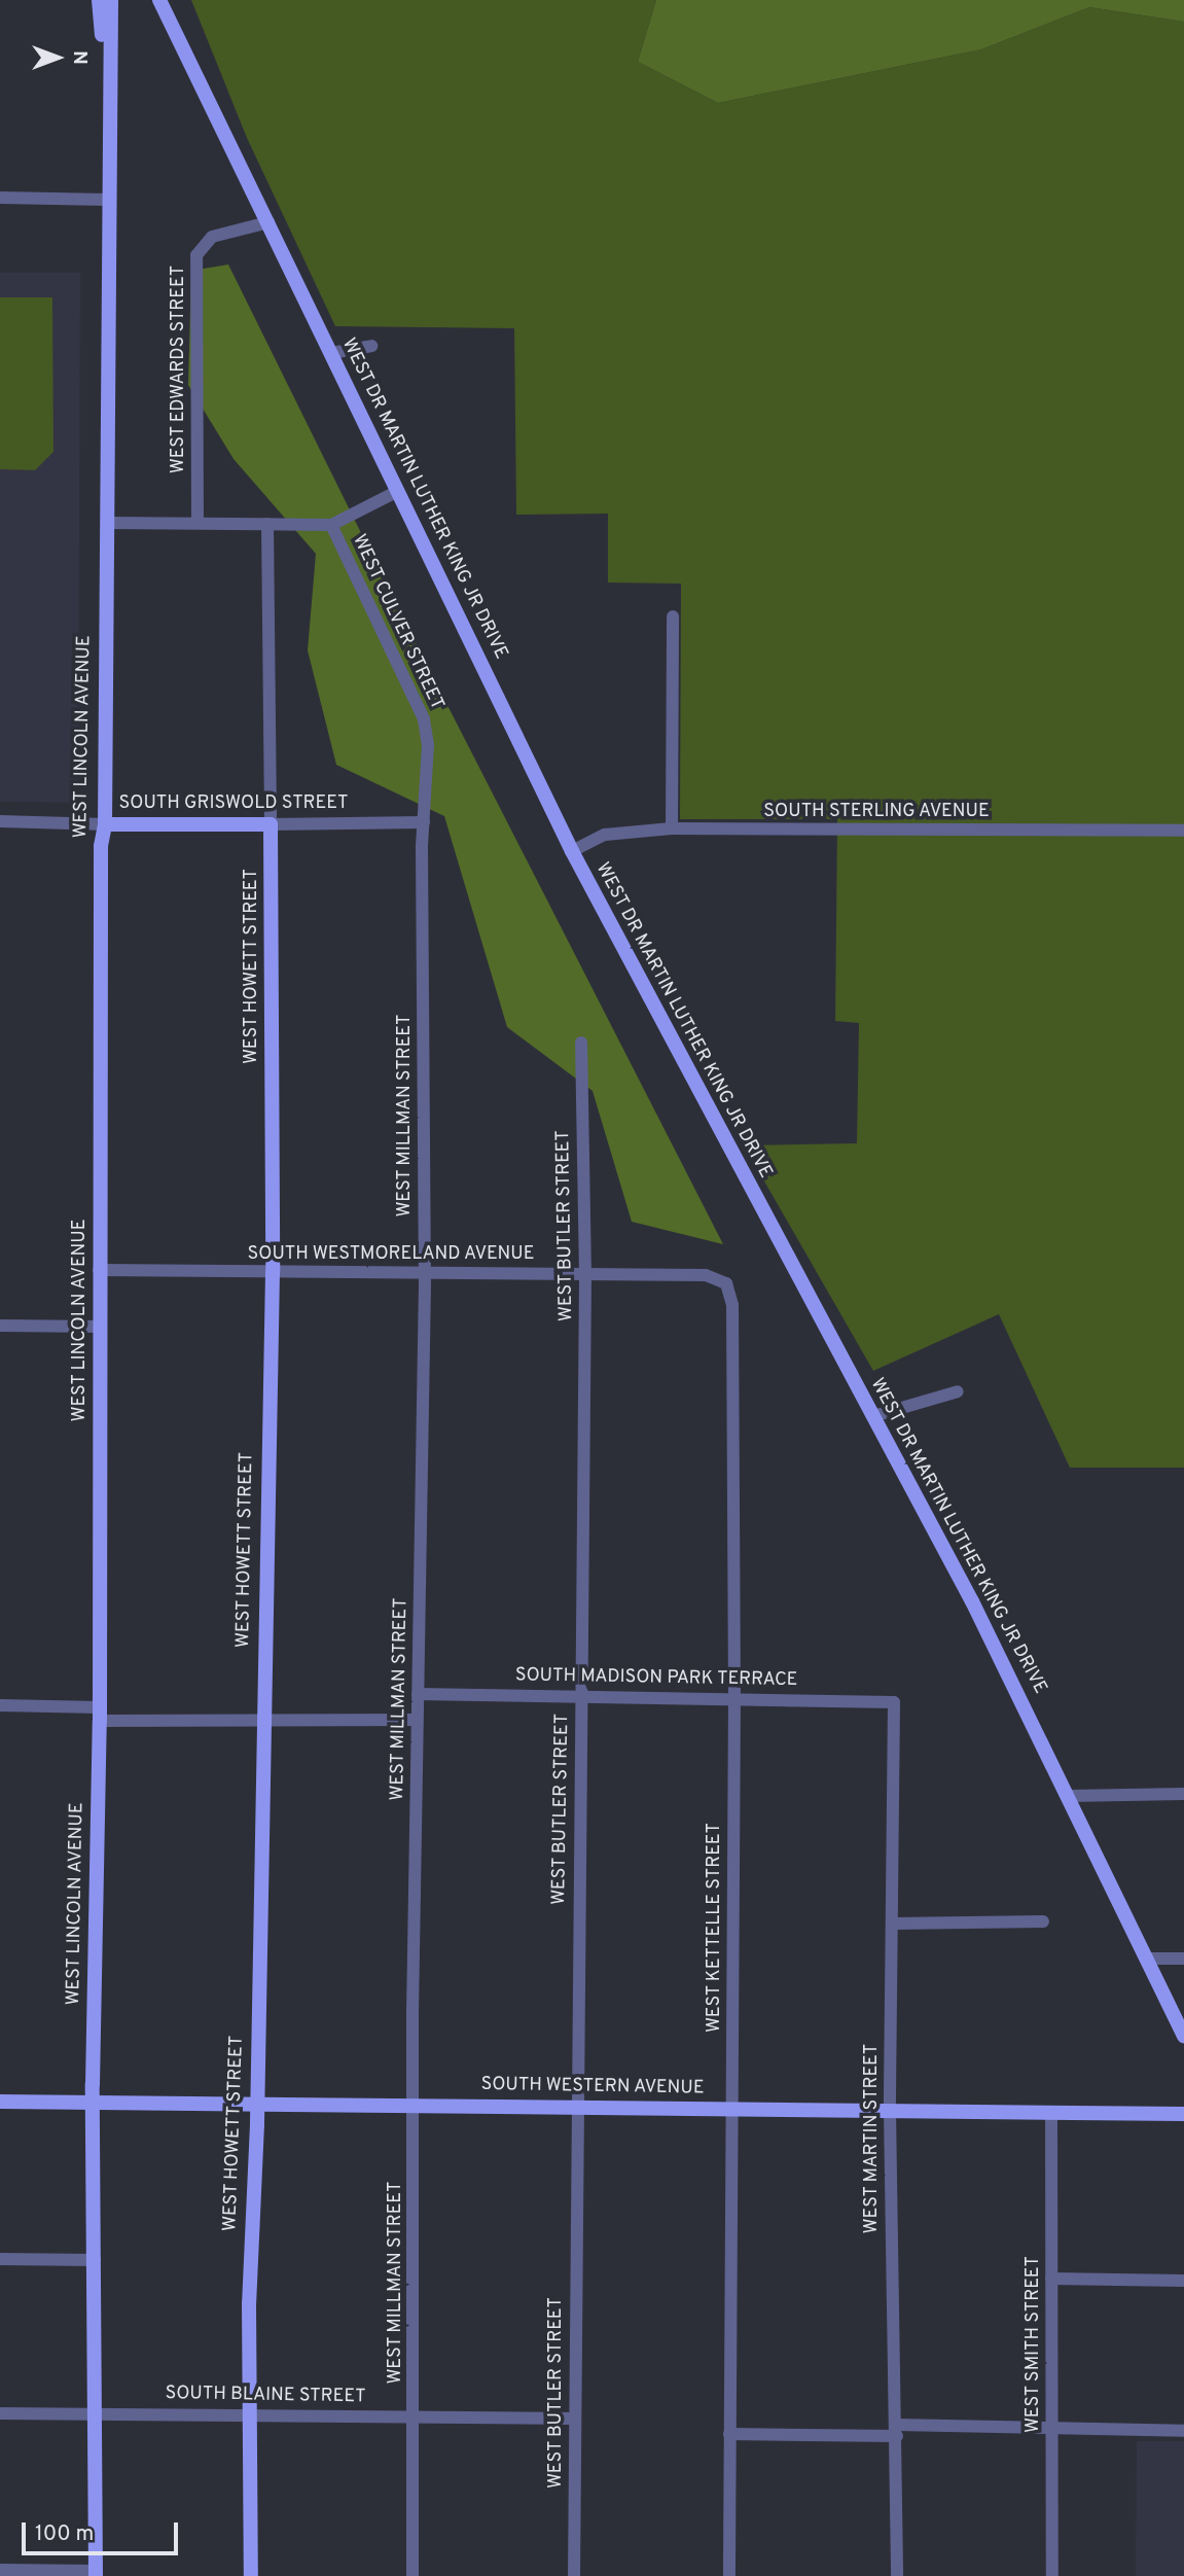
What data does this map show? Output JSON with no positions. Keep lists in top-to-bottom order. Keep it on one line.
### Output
{"streets":{"main road":["WEST DR MARTIN LUTHER KING JR DRIVE","WEST LINCOLN AVENUE","SOUTH GRISWOLD STREET","WEST HOWETT STREET","SOUTH WESTERN AVENUE"],"street":["WEST EDWARDS STREET","WEST CULVER STREET","SOUTH STERLING AVENUE","WEST MILLMAN STREET","WEST BUTLER STREET","SOUTH WESTMORELAND AVENUE","SOUTH MADISON PARK TERRACE","WEST KETTELLE STREET","WEST MARTIN STREET","WEST SMITH STREET","SOUTH BLAINE STREET"]},"crossings":[["WEST EDWARDS STREET","WEST DR MARTIN LUTHER KING JR DRIVE"],["WEST DR MARTIN LUTHER KING JR DRIVE","SOUTH STERLING AVENUE"],["WEST CULVER STREET","SOUTH GRISWOLD STREET"],["WEST CULVER STREET","WEST MILLMAN STREET"],["WEST LINCOLN AVENUE","SOUTH GRISWOLD STREET"],["WEST LINCOLN AVENUE","SOUTH WESTMORELAND AVENUE"],["WEST LINCOLN AVENUE","SOUTH WESTERN AVENUE"],["WEST LINCOLN AVENUE","SOUTH BLAINE STREET"],["SOUTH GRISWOLD STREET","WEST HOWETT STREET"],["SOUTH GRISWOLD STREET","WEST MILLMAN STREET"],["WEST HOWETT STREET","SOUTH WESTMORELAND AVENUE"],["WEST HOWETT STREET","SOUTH WESTERN AVENUE"],["WEST HOWETT STREET","SOUTH BLAINE STREET"],["WEST MILLMAN STREET","SOUTH WESTMORELAND AVENUE"],["WEST MILLMAN STREET","SOUTH MADISON PARK TERRACE"],["WEST MILLMAN STREET","SOUTH WESTERN AVENUE"],["WEST MILLMAN STREET","SOUTH BLAINE STREET"],["WEST BUTLER STREET","SOUTH WESTMORELAND AVENUE"],["WEST BUTLER STREET","SOUTH MADISON PARK TERRACE"],["WEST BUTLER STREET","SOUTH WESTERN AVENUE"],["WEST BUTLER STREET","SOUTH BLAINE STREET"],["SOUTH WESTMORELAND AVENUE","WEST KETTELLE STREET"],["SOUTH MADISON PARK TERRACE","WEST KETTELLE STREET"],["SOUTH MADISON PARK TERRACE","WEST MARTIN STREET"],["WEST KETTELLE STREET","SOUTH WESTERN AVENUE"],["SOUTH WESTERN AVENUE","WEST MARTIN STREET"],["SOUTH WESTERN AVENUE","WEST SMITH STREET"]],"scale_bar":"100 m","north":"right"}
